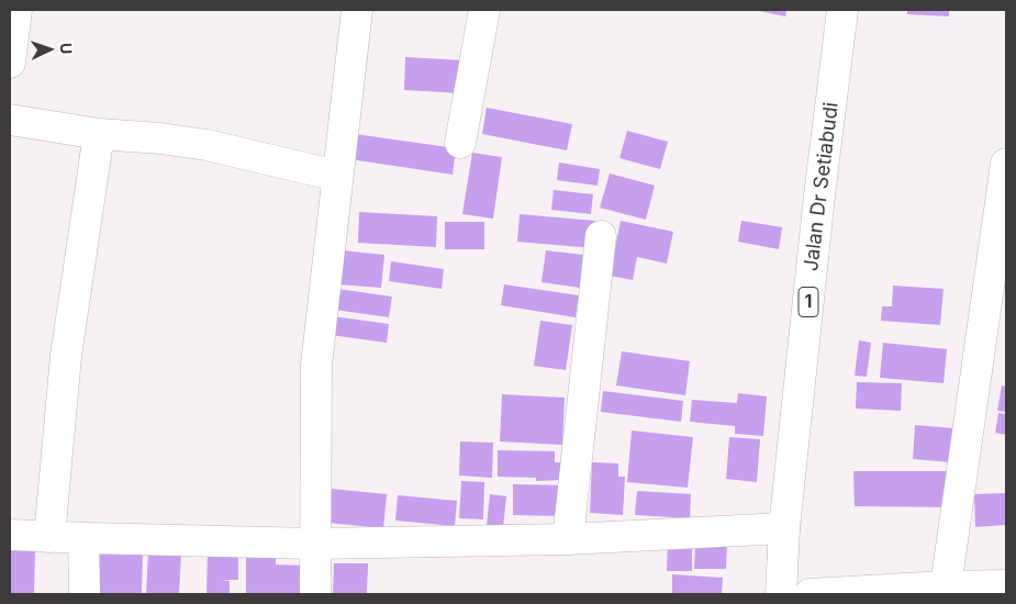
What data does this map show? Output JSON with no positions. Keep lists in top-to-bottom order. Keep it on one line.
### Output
{"streets":{"main road":["Jalan Dr Setiabudi","1"]},"north":"right"}
